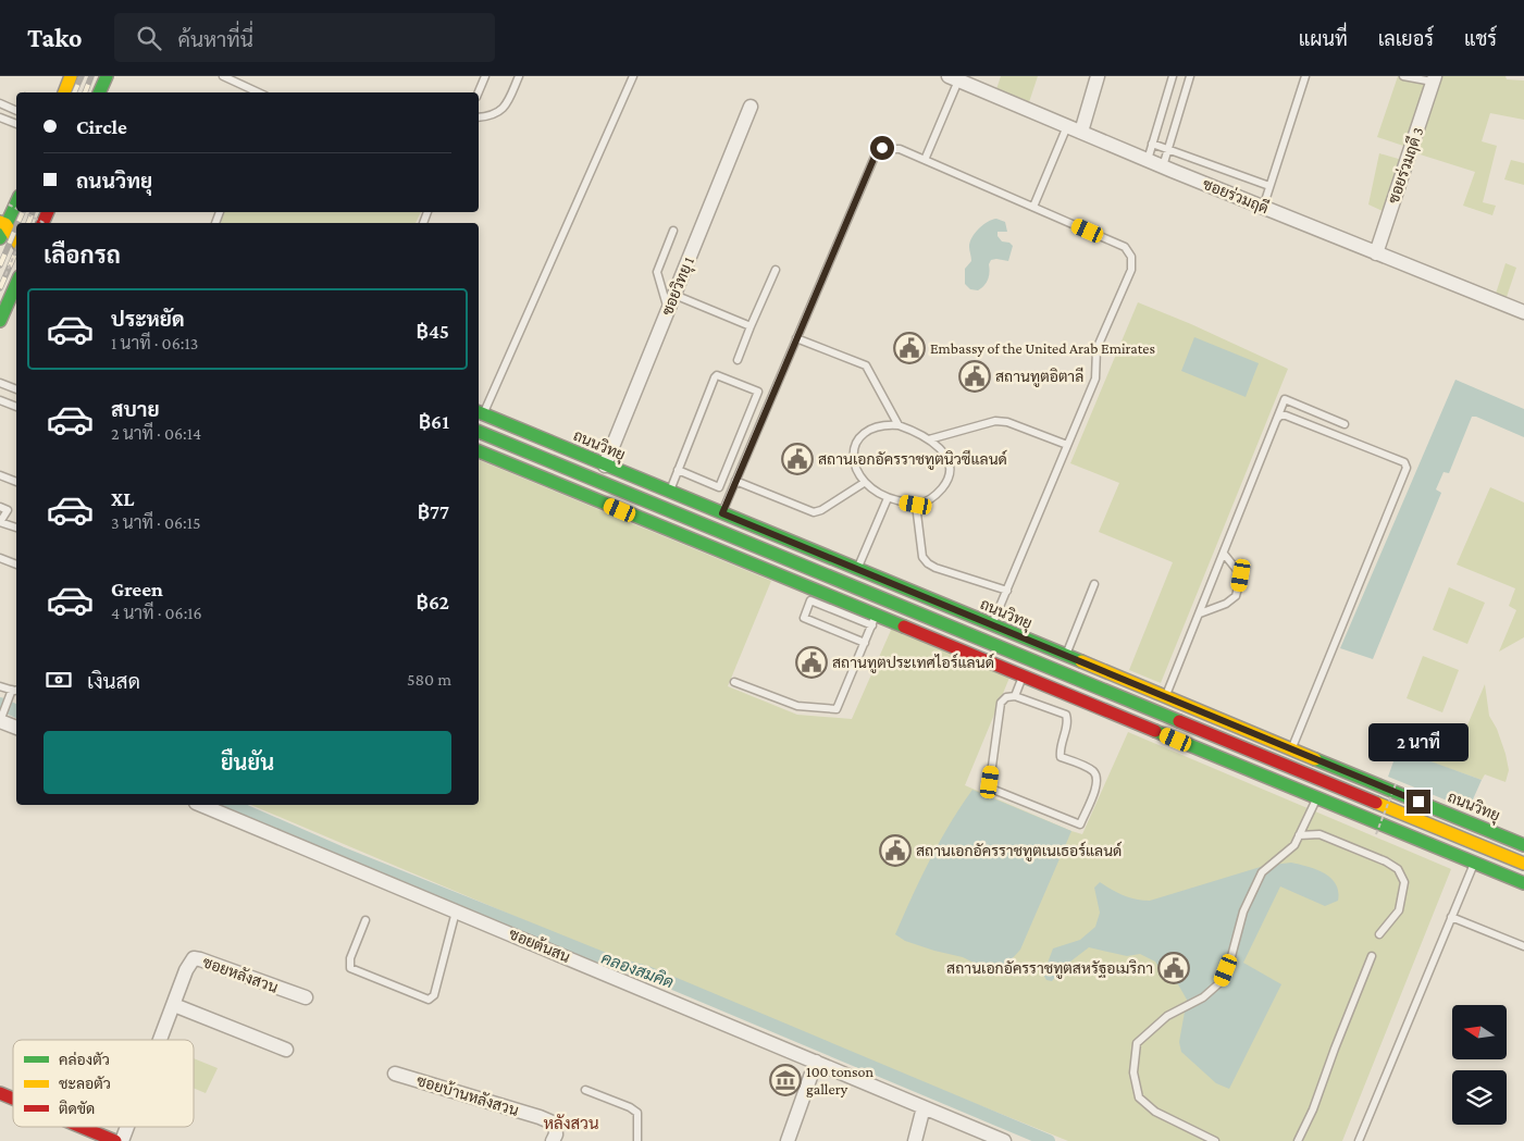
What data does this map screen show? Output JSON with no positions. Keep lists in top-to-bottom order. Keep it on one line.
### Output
{"streets":{"main road":["ถนนวิทยุ"],"street":["ซอยร่วมฤดี 3","ซอยร่วมฤดี","ซอยวิทยุ 1","ซอยต้นสน","ซอยหลังสวน","ซอยบ้านหลังสวน"]},"crossings":[["ซอยร่วมฤดี 3","ซอยร่วมฤดี"],["ซอยวิทยุ 1","ถนนวิทยุ"]],"districts":["หลังสวน"],"water":["คลองสมคิด"],"places":{"public building":["Embassy of the United Arab Emirates","สถานทูตอิตาลี","สถานเอกอัครราชทูตนิวซีแลนด์","สถานทูตประเทศไอร์แลนด์","สถานเอกอัครราชทูตเนเธอร์แลนด์","สถานเอกอัครราชทูตสหรัฐอเมริกา"],"museum":["100 tonson gallery"]},"legend":["คล่องตัว","ชะลอตัว","ติดขัด"],"north":"left","page":{"header":"Tako","search":"ค้นหาที่นี่","nav":["แผนที่","เลเยอร์","แชร์"],"banner":["Circle","ถนนวิทยุ"],"heading":"เลือกรถ","list":[{"name":"ประหยัด","note":"1 นาที · 06:13","value":"฿45"},{"name":"สบาย","note":"2 นาที · 06:14","value":"฿61"},{"name":"XL","note":"3 นาที · 06:15","value":"฿77"},{"name":"Green","note":"4 นาที · 06:16","value":"฿62"}],"pay":["เงินสด","580 m"],"buttons":"ยืนยัน","bubble":"2 นาที"}}
